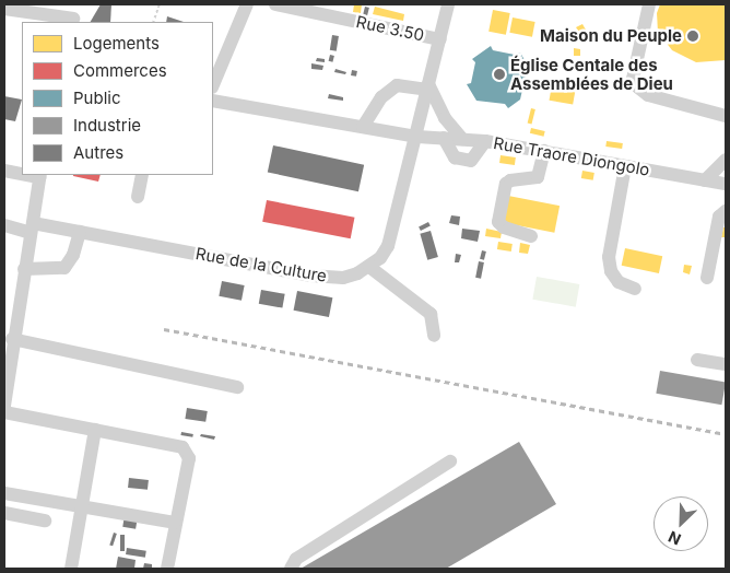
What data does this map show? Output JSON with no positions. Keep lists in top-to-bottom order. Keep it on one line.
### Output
{"streets":{"street":["Rue 3.50","Rue Traore Diongolo","Rue de la Culture"]},"crossings":[["Rue 3.50","Rue de la Culture"],["Rue Traore Diongolo","Rue de la Culture"]],"places":["Maison du Peuple","Église Centale des Assemblées de Dieu"],"legend":["Logements","Commerces","Public","Industrie","Autres"],"north":"bottom left"}
